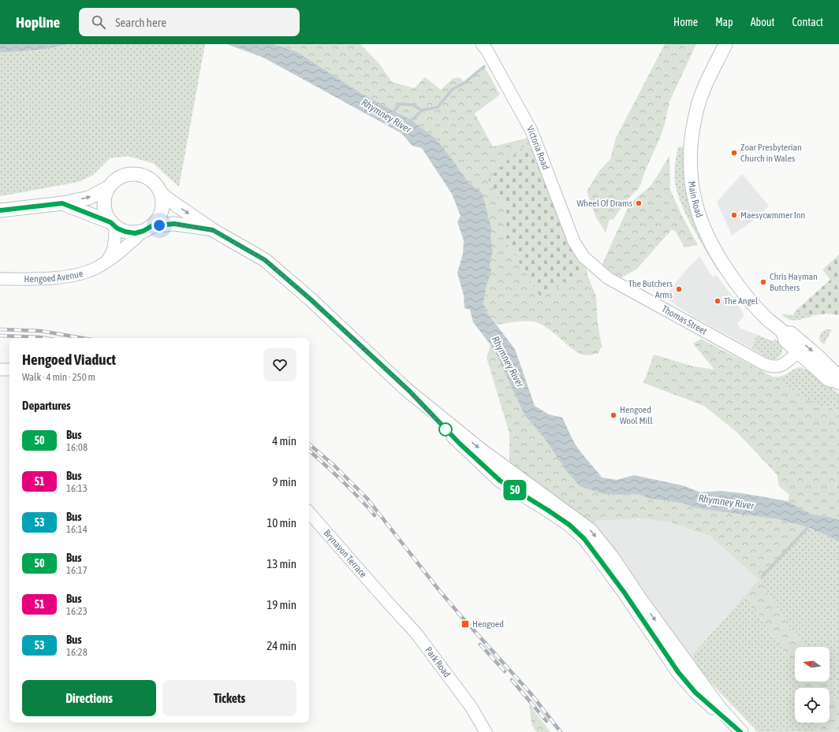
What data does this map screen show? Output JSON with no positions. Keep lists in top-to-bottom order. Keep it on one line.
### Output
{"streets":{"main road":["Main Road"],"street":["Victoria Road","Hengoed Avenue","Thomas Street","Brynavon Terrace","Park Road"]},"crossings":[["Victoria Road","Thomas Street"],["Main Road","Thomas Street"],["Brynavon Terrace","Park Road"]],"water":["Rhymney River"],"places":{"other":["Zoar Presbyterian Church in Wales","Wheel Of Drams","Maesycwmmer Inn","Chris Hayman Butchers","The Butchers Arms","The Angel","Hengoed Wool Mill"],"transit":["Hengoed"]},"lines":["bus line 50"],"north":"left","page":{"header":"Hopline","search":"Search here","nav":["Home","Map","About","Contact"],"on_map":"50","heading":[["Hengoed Viaduct","Walk · 4 min · 250 m"],"Departures"],"list":[{"mark":"50","name":"Bus","note":"16:08","value":"4 min"},{"mark":"51","name":"Bus","note":"16:13","value":"9 min"},{"mark":"53","name":"Bus","note":"16:14","value":"10 min"},{"mark":"50","name":"Bus","note":"16:17","value":"13 min"},{"mark":"51","name":"Bus","note":"16:23","value":"19 min"},{"mark":"53","name":"Bus","note":"16:28","value":"24 min"}],"buttons":["Directions","Tickets"]}}
